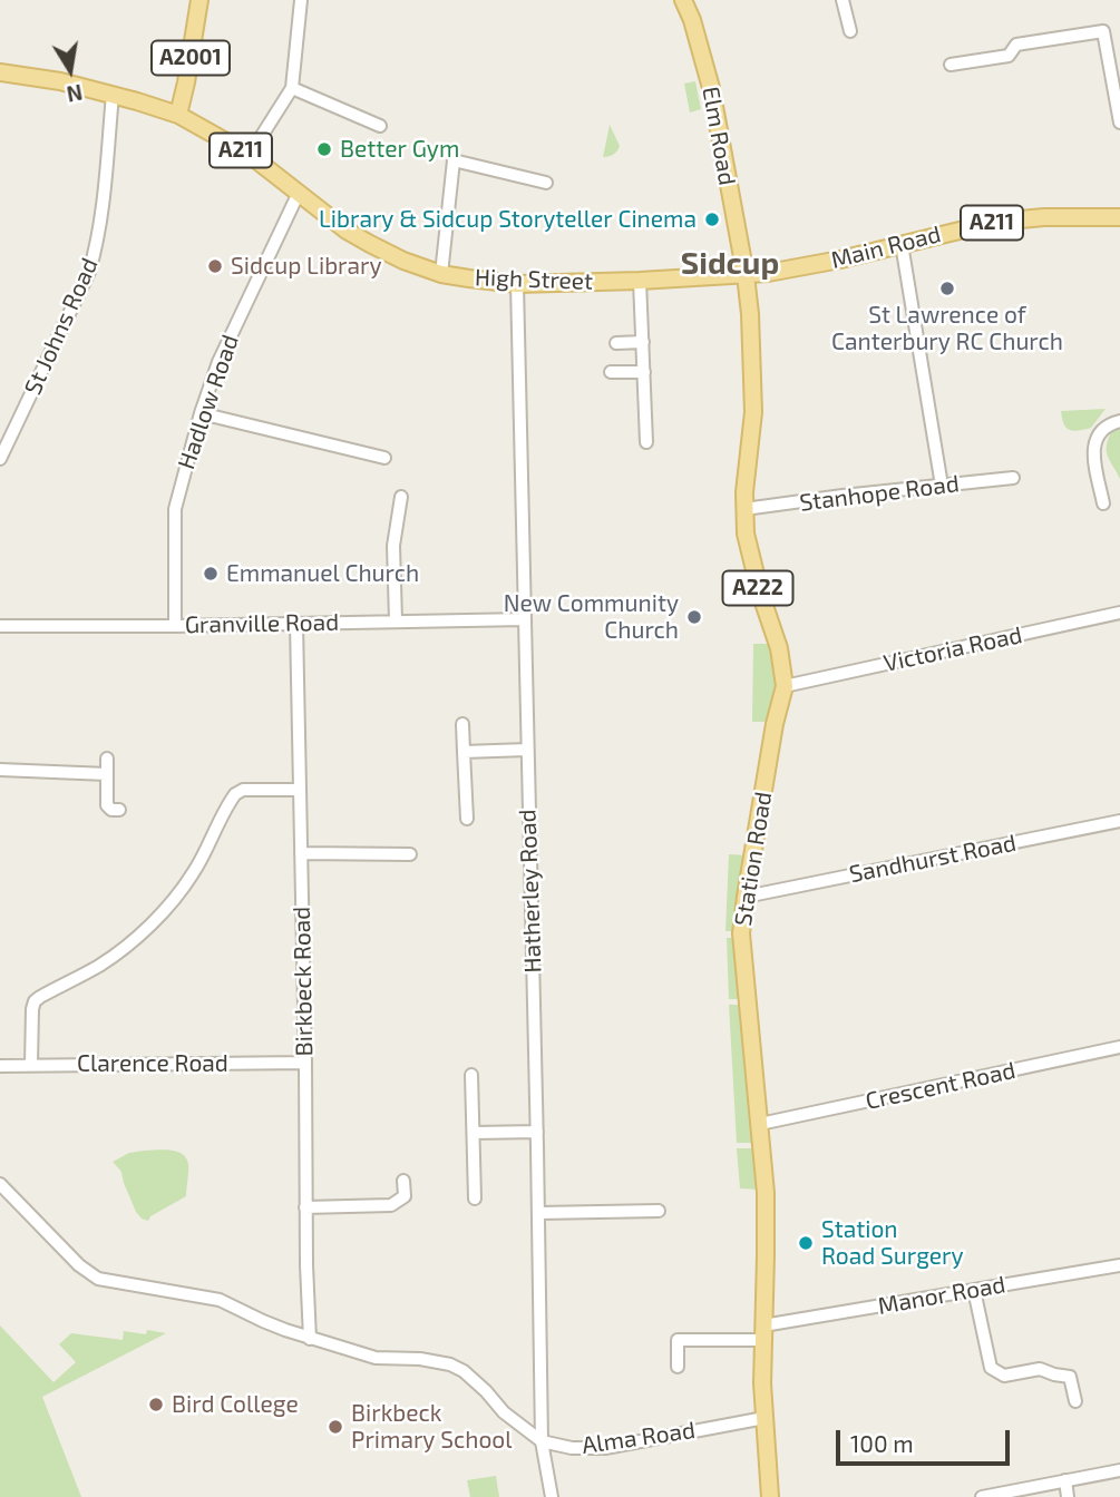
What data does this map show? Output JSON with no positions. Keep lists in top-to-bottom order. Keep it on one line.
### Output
{"streets":{"main road":["A2001","Elm Road","A211","Main Road","High Street","A222","Station Road"],"street":["St Johns Road","Hadlow Road","Stanhope Road","Granville Road","Victoria Road","Sandhurst Road","Hatherley Road","Birkbeck Road","Clarence Road","Crescent Road","Manor Road","Alma Road"]},"crossings":[["A2001","High Street"],["Elm Road","Main Road"],["Elm Road","High Street"],["Elm Road","Station Road"],["Main Road","High Street"],["Main Road","Station Road"],["High Street","St Johns Road"],["High Street","Hadlow Road"],["High Street","Station Road"],["High Street","Hatherley Road"],["Hadlow Road","Granville Road"],["Stanhope Road","Station Road"],["Granville Road","Hatherley Road"],["Granville Road","Birkbeck Road"],["Victoria Road","Station Road"],["Station Road","Sandhurst Road"],["Station Road","Crescent Road"],["Station Road","Manor Road"],["Station Road","Alma Road"],["Hatherley Road","Alma Road"],["Birkbeck Road","Clarence Road"],["Birkbeck Road","Alma Road"]],"districts":["Sidcup"],"places":["Better Gym","Library & Sidcup Storyteller Cinema","Sidcup Library","St Lawrence of Canterbury RC Church","Emmanuel Church","New Community Church","Station Road Surgery","Bird College","Birkbeck Primary School"],"scale_bar":"100 m","north":"bottom"}
